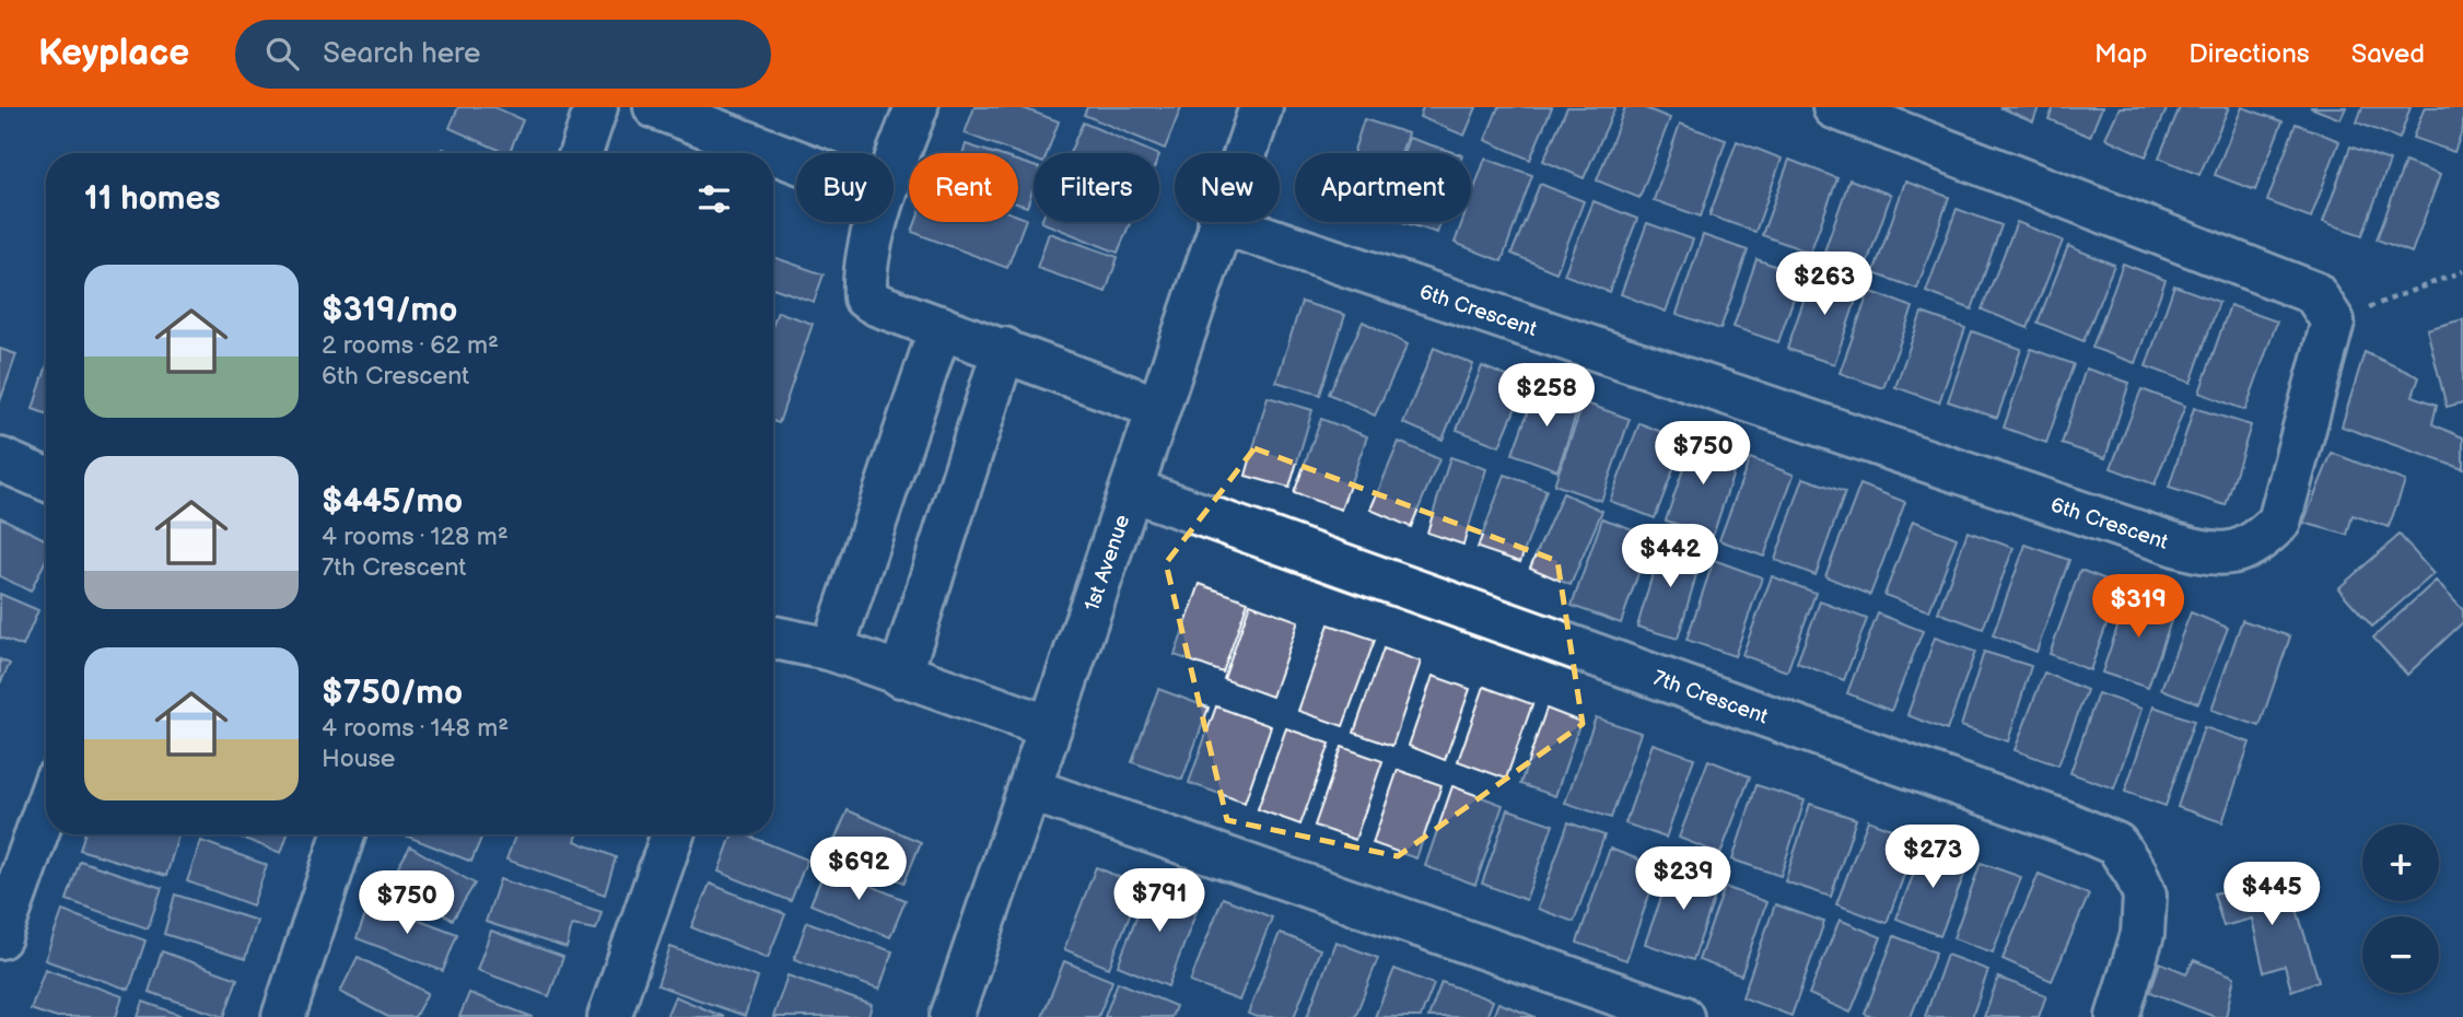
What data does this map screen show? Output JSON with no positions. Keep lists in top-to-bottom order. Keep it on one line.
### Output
{"streets":{"street":["6th Crescent","1st Avenue","7th Crescent"]},"crossings":[["6th Crescent","1st Avenue"],["1st Avenue","7th Crescent"]],"page":{"header":"Keyplace","search":"Search here","nav":["Map","Directions","Saved"],"chip":["Buy","Rent","Filters","New","Apartment"],"heading":"11 homes","list":[{"name":"$319/mo","note":"2 rooms · 62 m² · 6th Crescent"},{"name":"$445/mo","note":"4 rooms · 128 m² · 7th Crescent"},{"name":"$750/mo","note":"4 rooms · 148 m² · House"}],"price":["$263","$258","$750","$442","$319","$273","$692","$239","$445","$791","$750"],"map_buttons":["+","−"]}}
